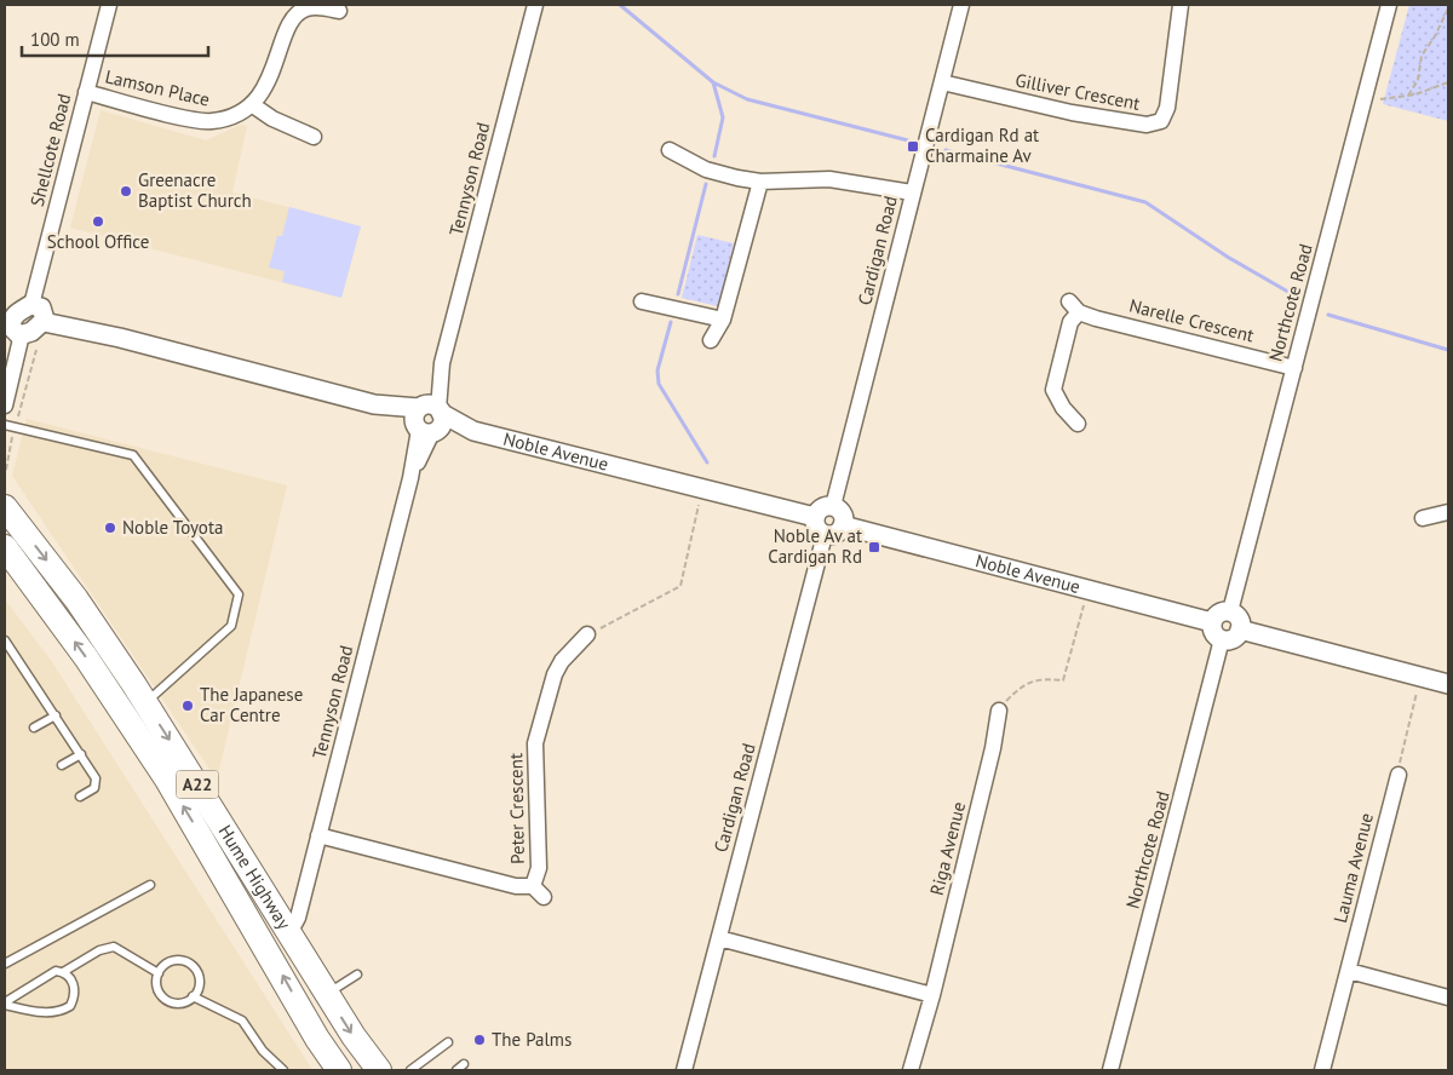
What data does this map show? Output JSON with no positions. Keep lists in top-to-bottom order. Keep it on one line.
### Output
{"streets":{"highway":["A22","Hume Highway"],"street":["Lamson Place","Gilliver Crescent","Shellcote Road","Tennyson Road","Cardigan Road","Northcote Road","Narelle Crescent","Noble Avenue","Peter Crescent","Riga Avenue","Lauma Avenue"]},"crossings":[["Lamson Place","Shellcote Road"],["Gilliver Crescent","Cardigan Road"],["Tennyson Road","Noble Avenue"],["Tennyson Road","Peter Crescent"],["Tennyson Road","Hume Highway"],["Cardigan Road","Noble Avenue"],["Northcote Road","Narelle Crescent"],["Northcote Road","Noble Avenue"]],"places":{"transit":["Cardigan Rd at Charmaine Av","Noble Av at Cardigan Rd"],"other":["Greenacre Baptist Church","School Office","Noble Toyota","The Japanese Car Centre","The Palms"]},"scale_bar":"100 m"}
